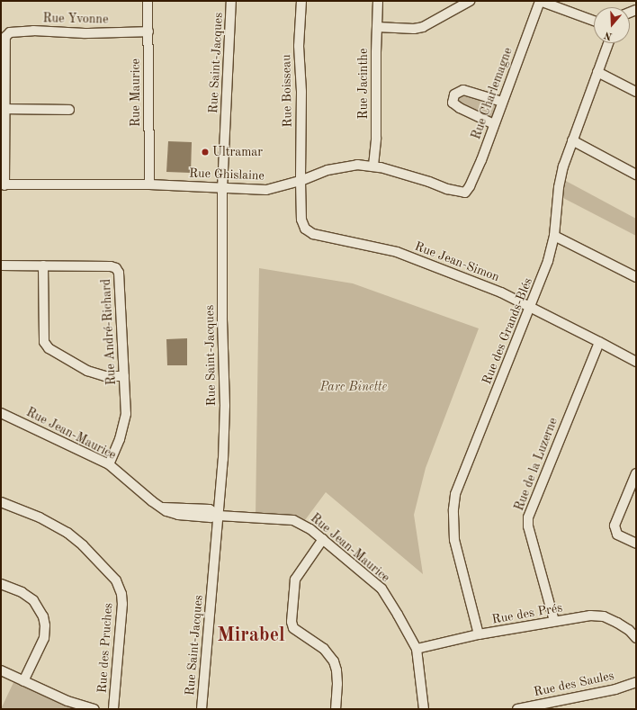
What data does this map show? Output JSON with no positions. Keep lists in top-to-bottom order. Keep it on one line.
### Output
{"streets":{"street":["Rue Yvonne","Rue Saint-Jacques","Rue Jacinthe","Rue Boisseau","Rue Maurice","Rue Charlemagne","Rue Ghislaine","Rue Jean-Simon","Rue des Grands-Blés","Rue André-Richard","Rue Jean-Maurice","Rue de la Luzerne","Rue des Prés","Rue des Pruches","Rue des Saules"]},"crossings":[["Rue Yvonne","Rue Maurice"],["Rue Saint-Jacques","Rue Ghislaine"],["Rue Saint-Jacques","Rue Jean-Maurice"],["Rue Jacinthe","Rue Ghislaine"],["Rue Boisseau","Rue Ghislaine"],["Rue Boisseau","Rue Jean-Simon"],["Rue Maurice","Rue Ghislaine"],["Rue Charlemagne","Rue Ghislaine"],["Rue Ghislaine","Rue Jean-Simon"],["Rue Jean-Simon","Rue des Grands-Blés"],["Rue Jean-Simon","Rue de la Luzerne"],["Rue des Grands-Blés","Rue des Prés"],["Rue André-Richard","Rue Jean-Maurice"],["Rue Jean-Maurice","Rue des Prés"],["Rue de la Luzerne","Rue des Prés"]],"districts":["Mirabel"],"parks":["Parc Binette"],"places":["Ultramar"],"north":"bottom"}
